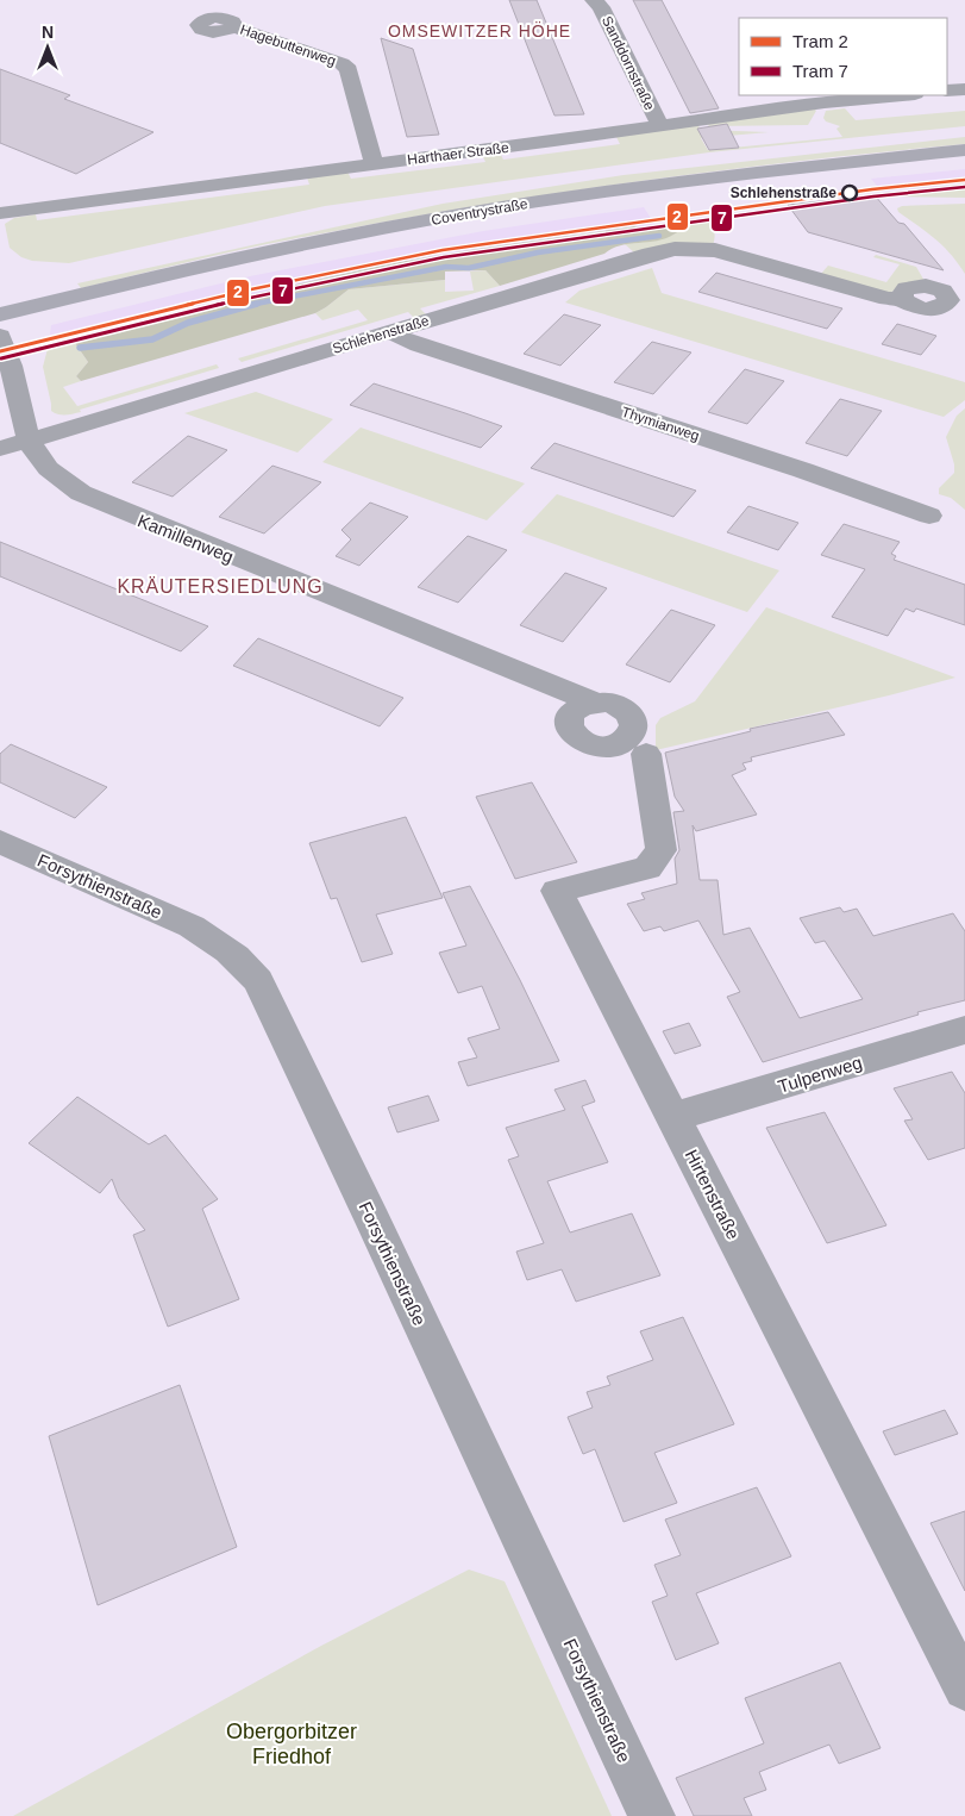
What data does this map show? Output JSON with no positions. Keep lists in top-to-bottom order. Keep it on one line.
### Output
{"streets":{"main road":["Coventrystraße"],"street":["Hagebuttenweg","Sanddornstraße","Harthaer Straße","Schlehenstraße","Thymianweg","Kamillenweg","Forsythienstraße","Tulpenweg","Hirtenstraße"]},"crossings":[["Hagebuttenweg","Harthaer Straße"],["Sanddornstraße","Harthaer Straße"],["Schlehenstraße","Thymianweg"],["Schlehenstraße","Kamillenweg"],["Tulpenweg","Hirtenstraße"]],"districts":["OMSEWITZER HÖHE","KRÄUTERSIEDLUNG"],"parks":["Obergorbitzer Friedhof"],"places":["Schlehenstraße"],"lines":["tram line 2","tram line 7"],"legend":["Tram 2","Tram 7"],"north":"top"}
